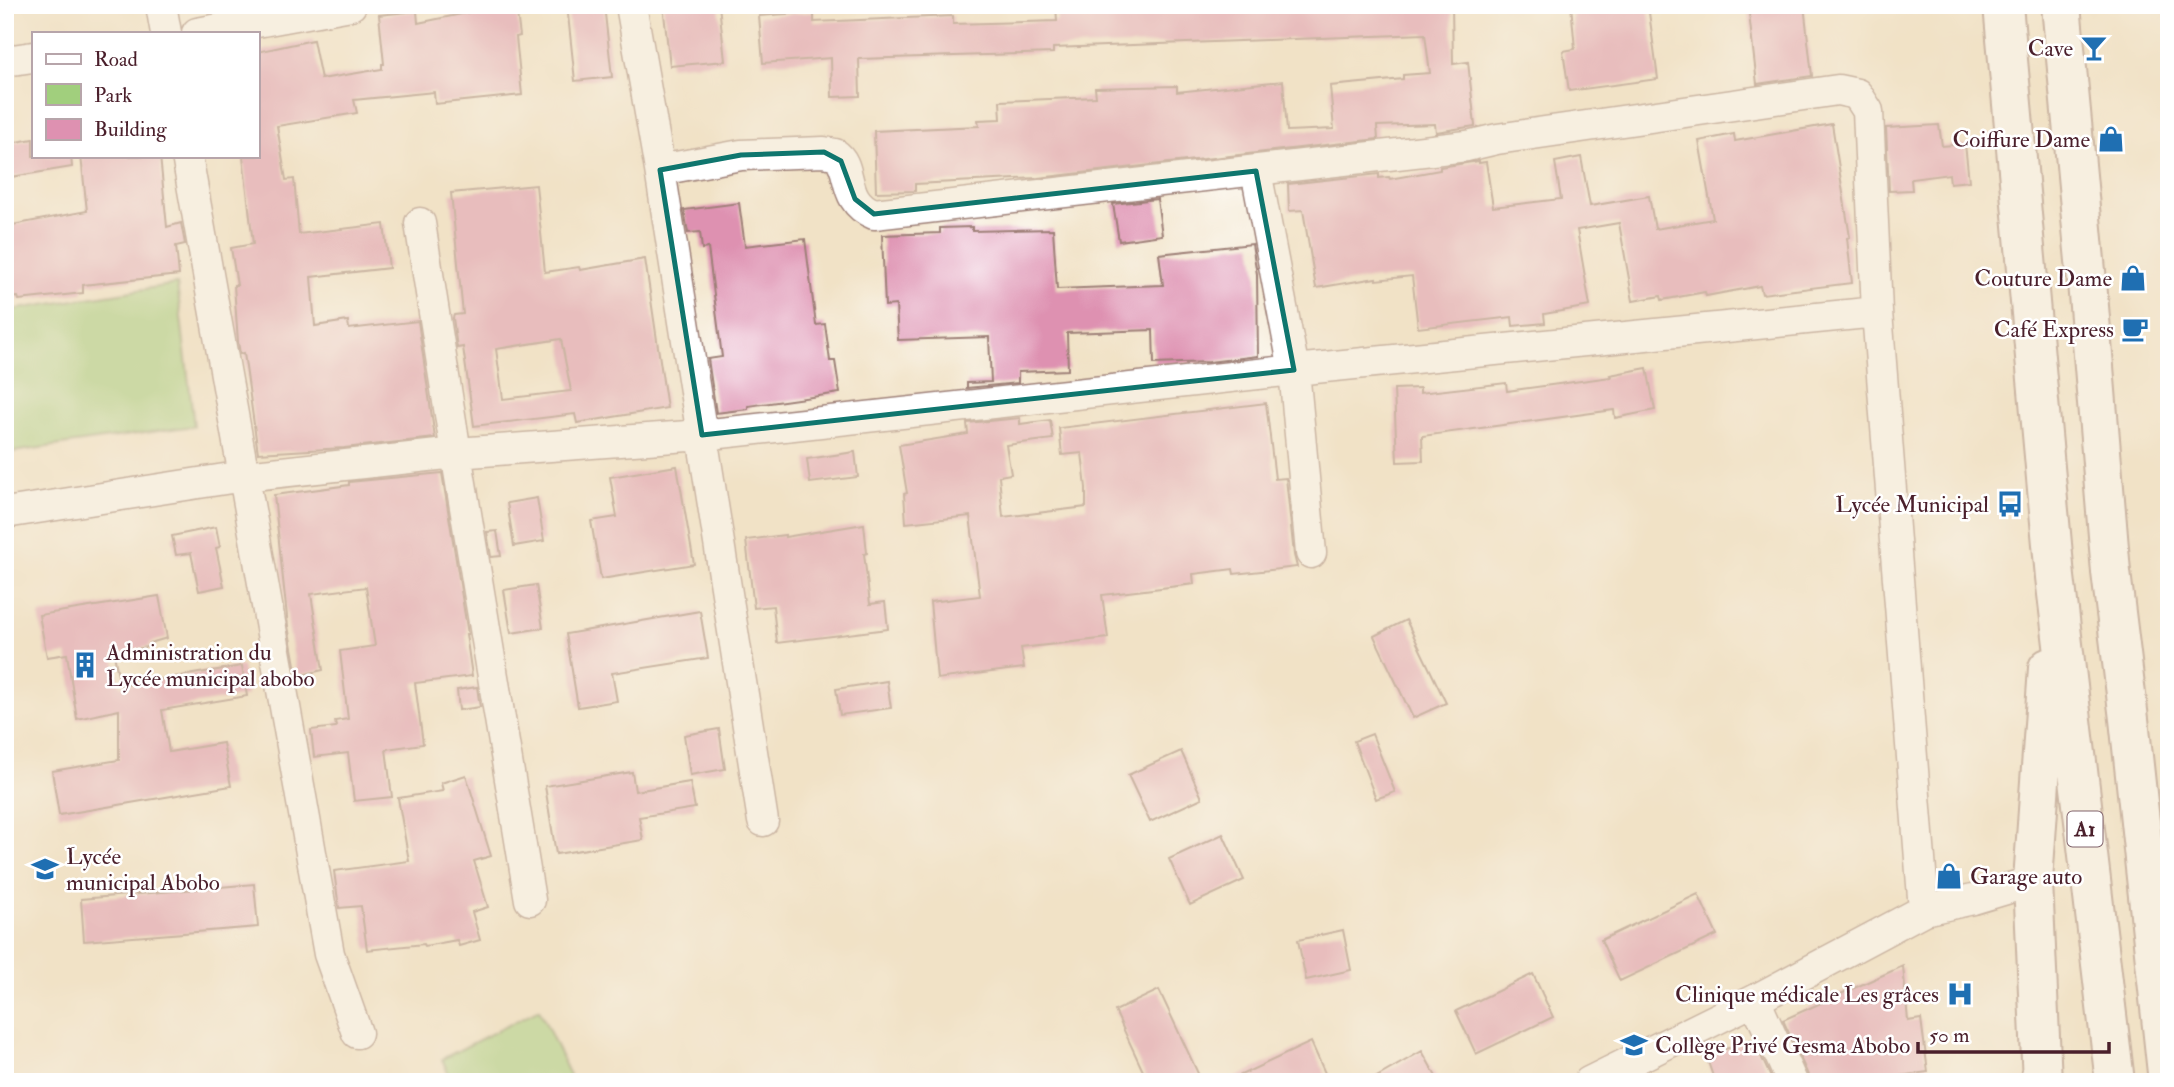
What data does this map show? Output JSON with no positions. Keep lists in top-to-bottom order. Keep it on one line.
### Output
{"streets":{"main road":["A1"]},"places":{"bar":["Cave"],"shop":["Coiffure Dame","Couture Dame","Garage auto"],"cafe":["Café Express"],"bus stop":["Lycée Municipal"],"building":["Administration du Lycée municipal abobo"],"school or university":["Lycée municipal Abobo","Collège Privé Gesma Abobo"],"hospital":["Clinique médicale Les grâces"]},"legend":["Road","Park","Building"],"scale_bar":"50 m"}
